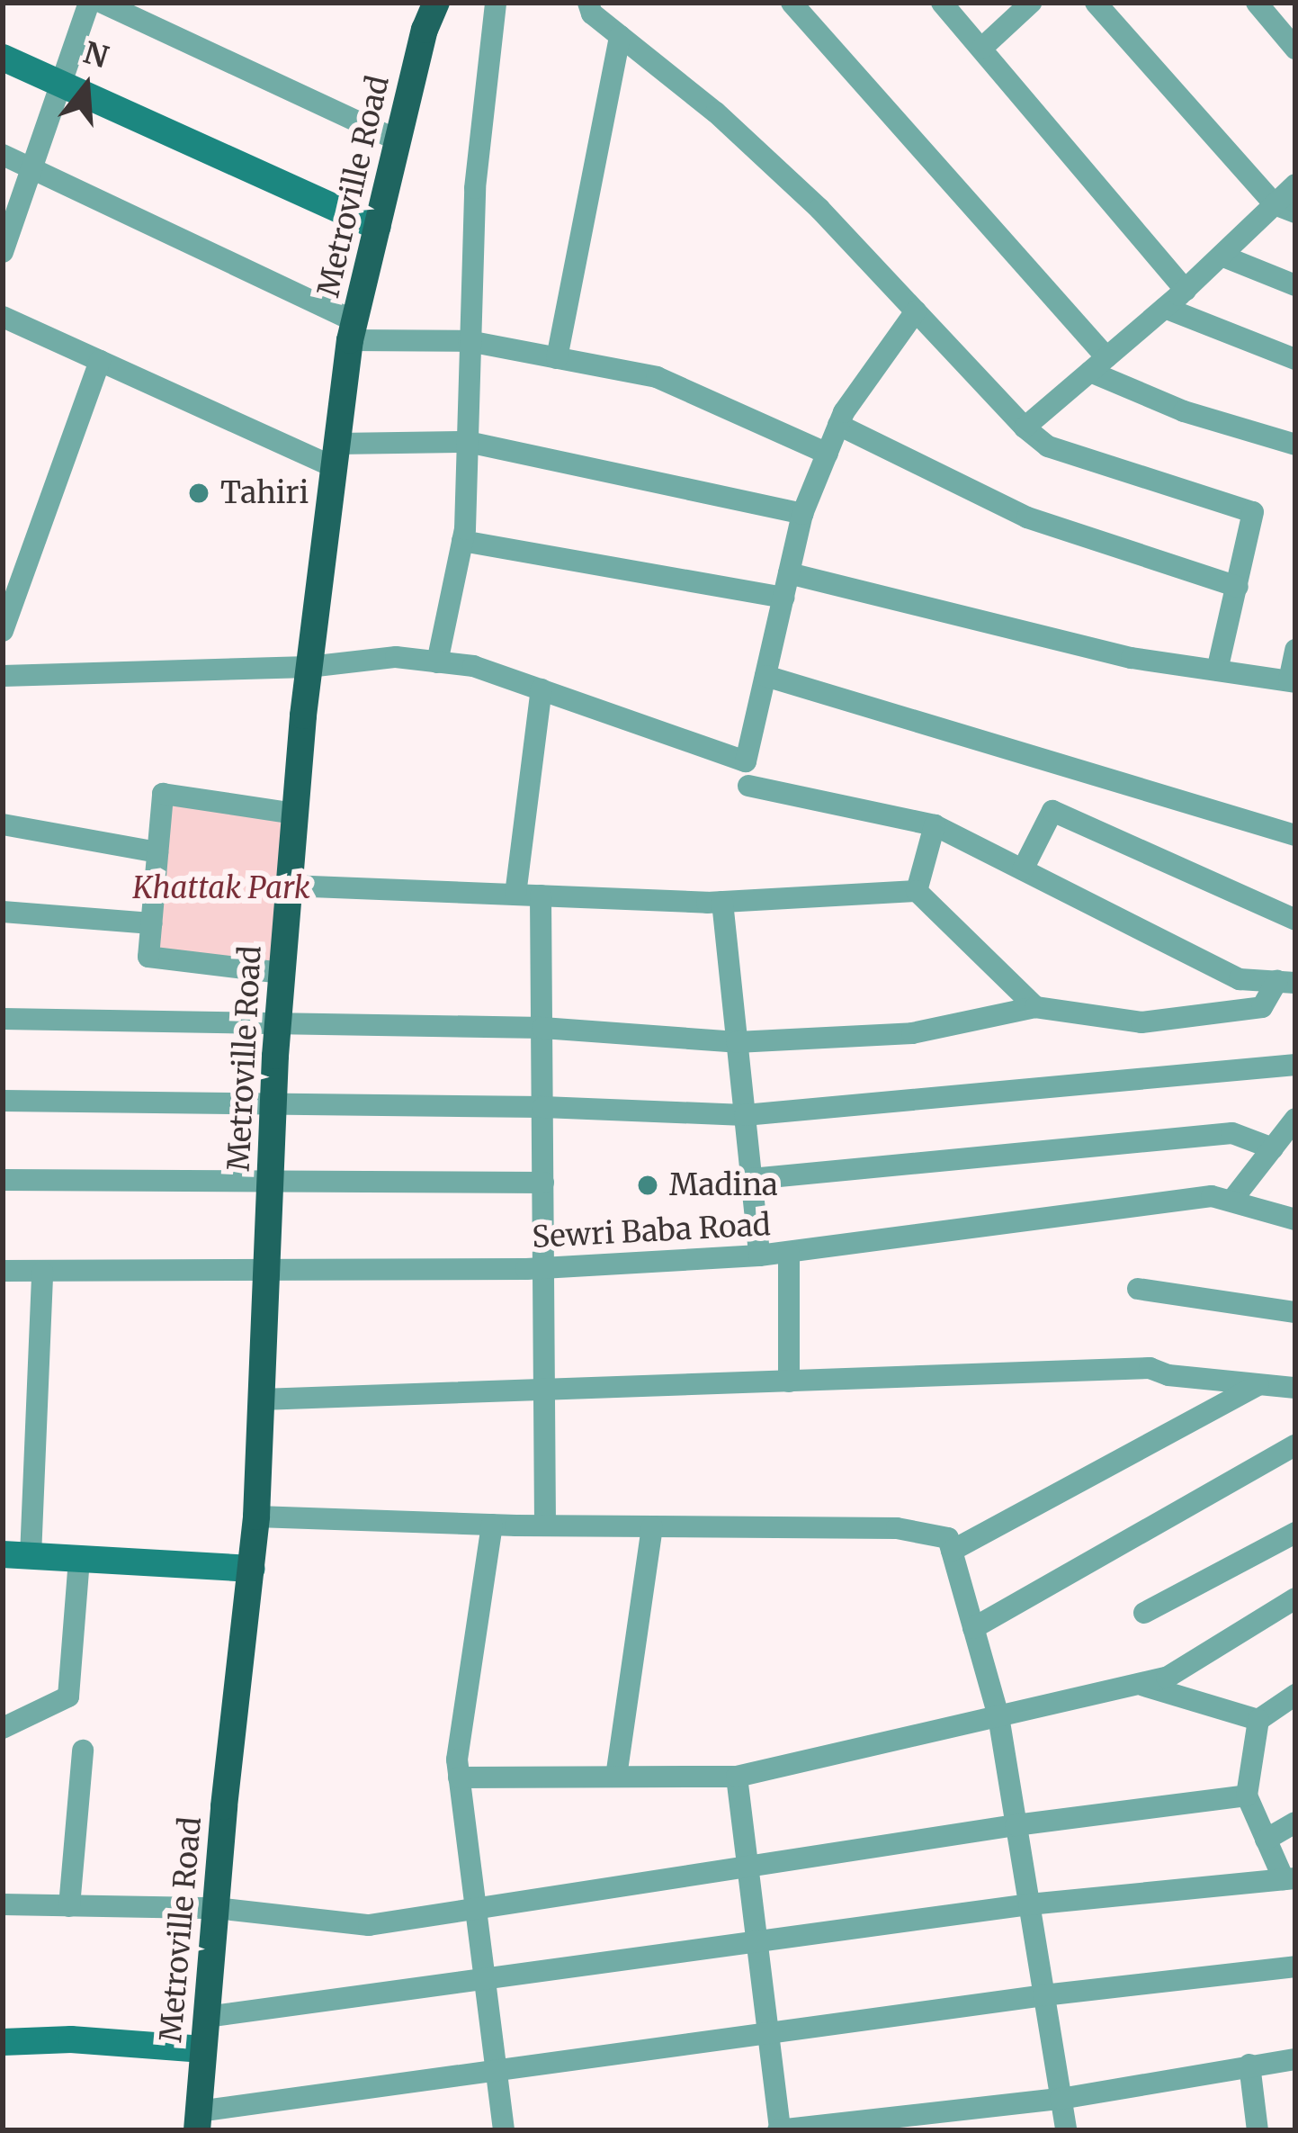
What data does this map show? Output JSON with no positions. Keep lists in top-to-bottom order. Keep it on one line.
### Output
{"streets":{"main road":["Metroville Road"],"street":["Sewri Baba Road"]},"crossings":[["Metroville Road","Sewri Baba Road"]],"parks":["Khattak Park"],"places":["Tahiri","Madina"],"north":"top"}
